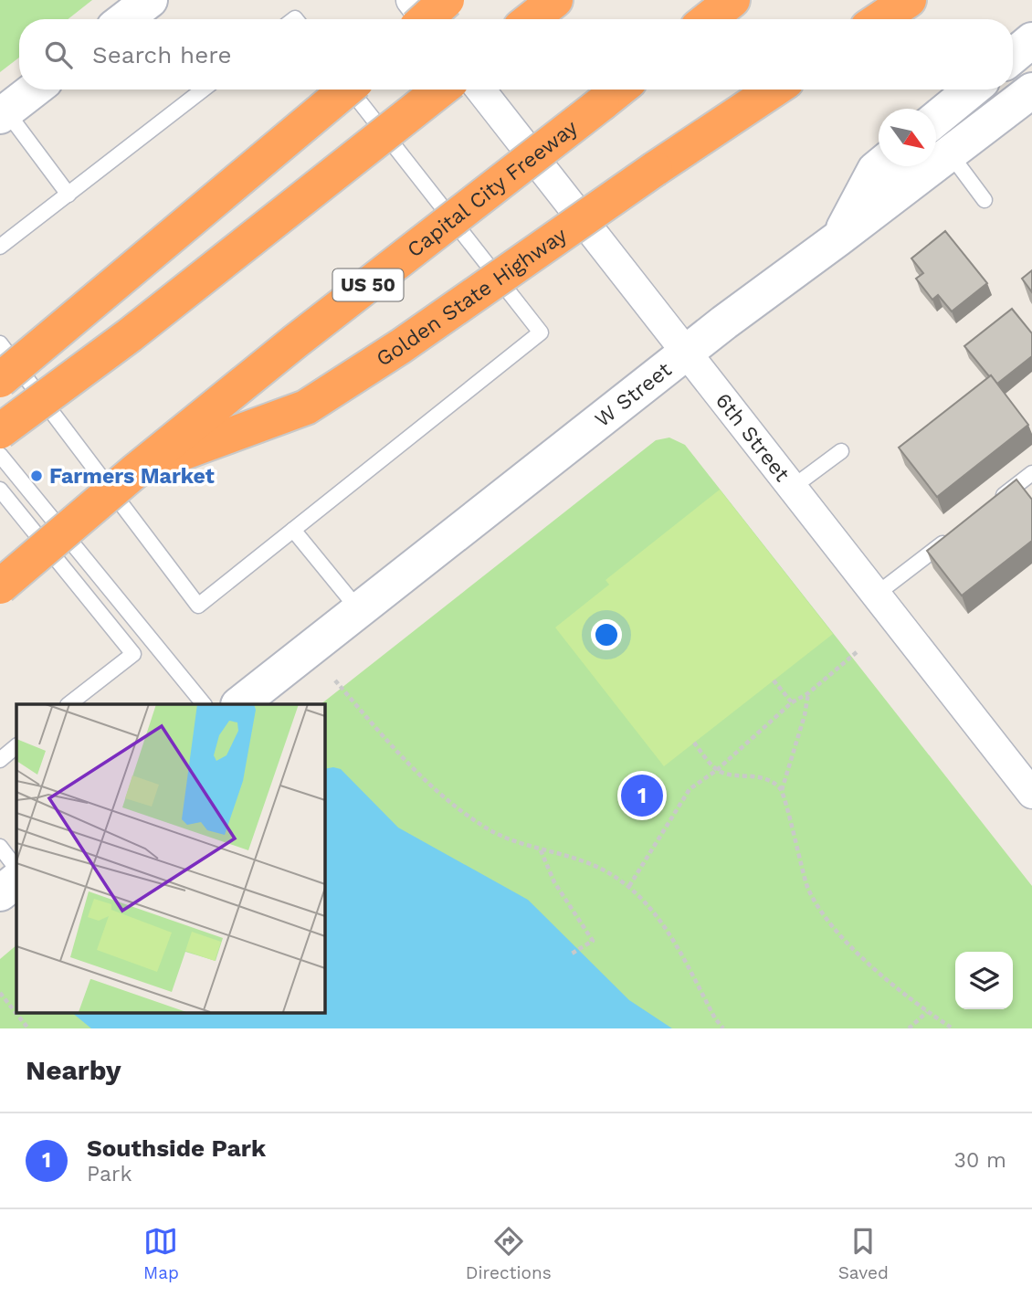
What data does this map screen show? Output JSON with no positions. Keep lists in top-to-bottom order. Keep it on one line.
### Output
{"streets":{"highway":["Capital City Freeway","US 50","Golden State Highway"],"main road":["W Street"],"street":["6th Street"]},"crossings":[["Capital City Freeway","Golden State Highway"],["W Street","6th Street"]],"places":["Farmers Market"],"north":"bottom right","page":{"search":"Search here","pins":"1","heading":"Nearby","list":[{"mark":"1","name":"Southside Park","note":"Park","value":"30 m"}],"nav":["Map","Directions","Saved"]}}
